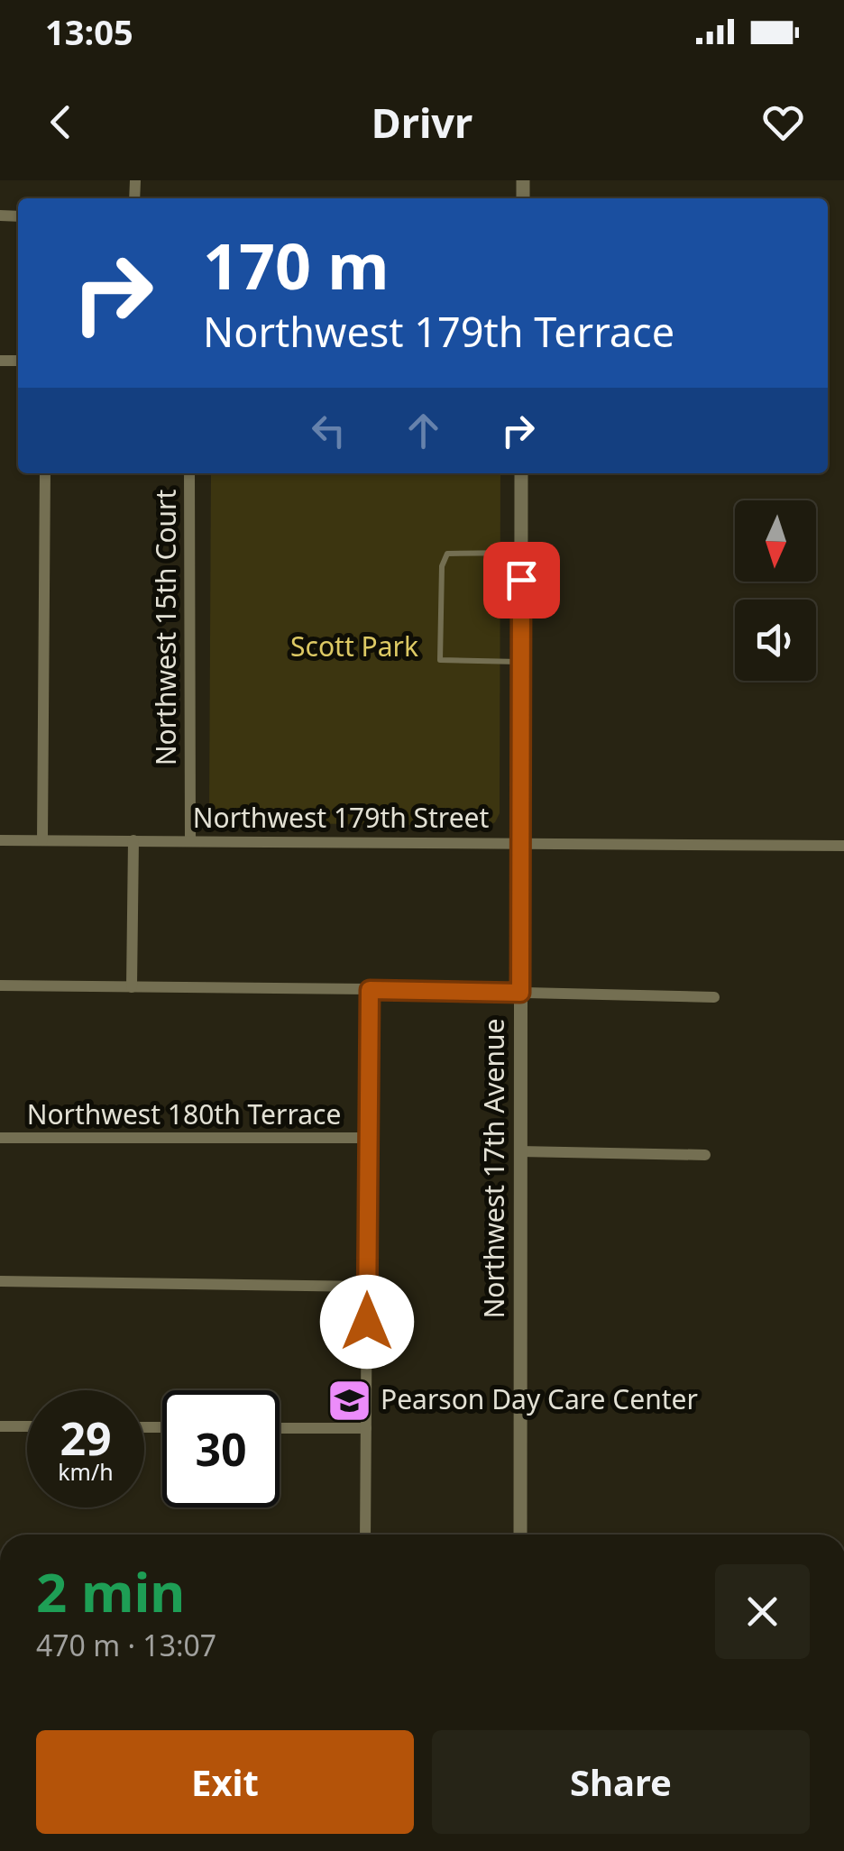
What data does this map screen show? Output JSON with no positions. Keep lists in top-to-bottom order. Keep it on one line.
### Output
{"streets":{"street":["Northwest 15th Court","Northwest 179th Street","Northwest 180th Terrace","Northwest 17th Avenue"]},"crossings":[["Northwest 15th Court","Northwest 179th Street"],["Northwest 179th Street","Northwest 17th Avenue"]],"parks":["Scott Park"],"places":{"school or university":["Pearson Day Care Center"]},"north":"bottom","page":{"status":"13:05","header":"Drivr","turn":["170 m","Northwest 179th Terrace"],"speed":"29 km/h","limit":"30","heading":["2 min","470 m · 13:07"],"buttons":["Exit","Share"]}}
